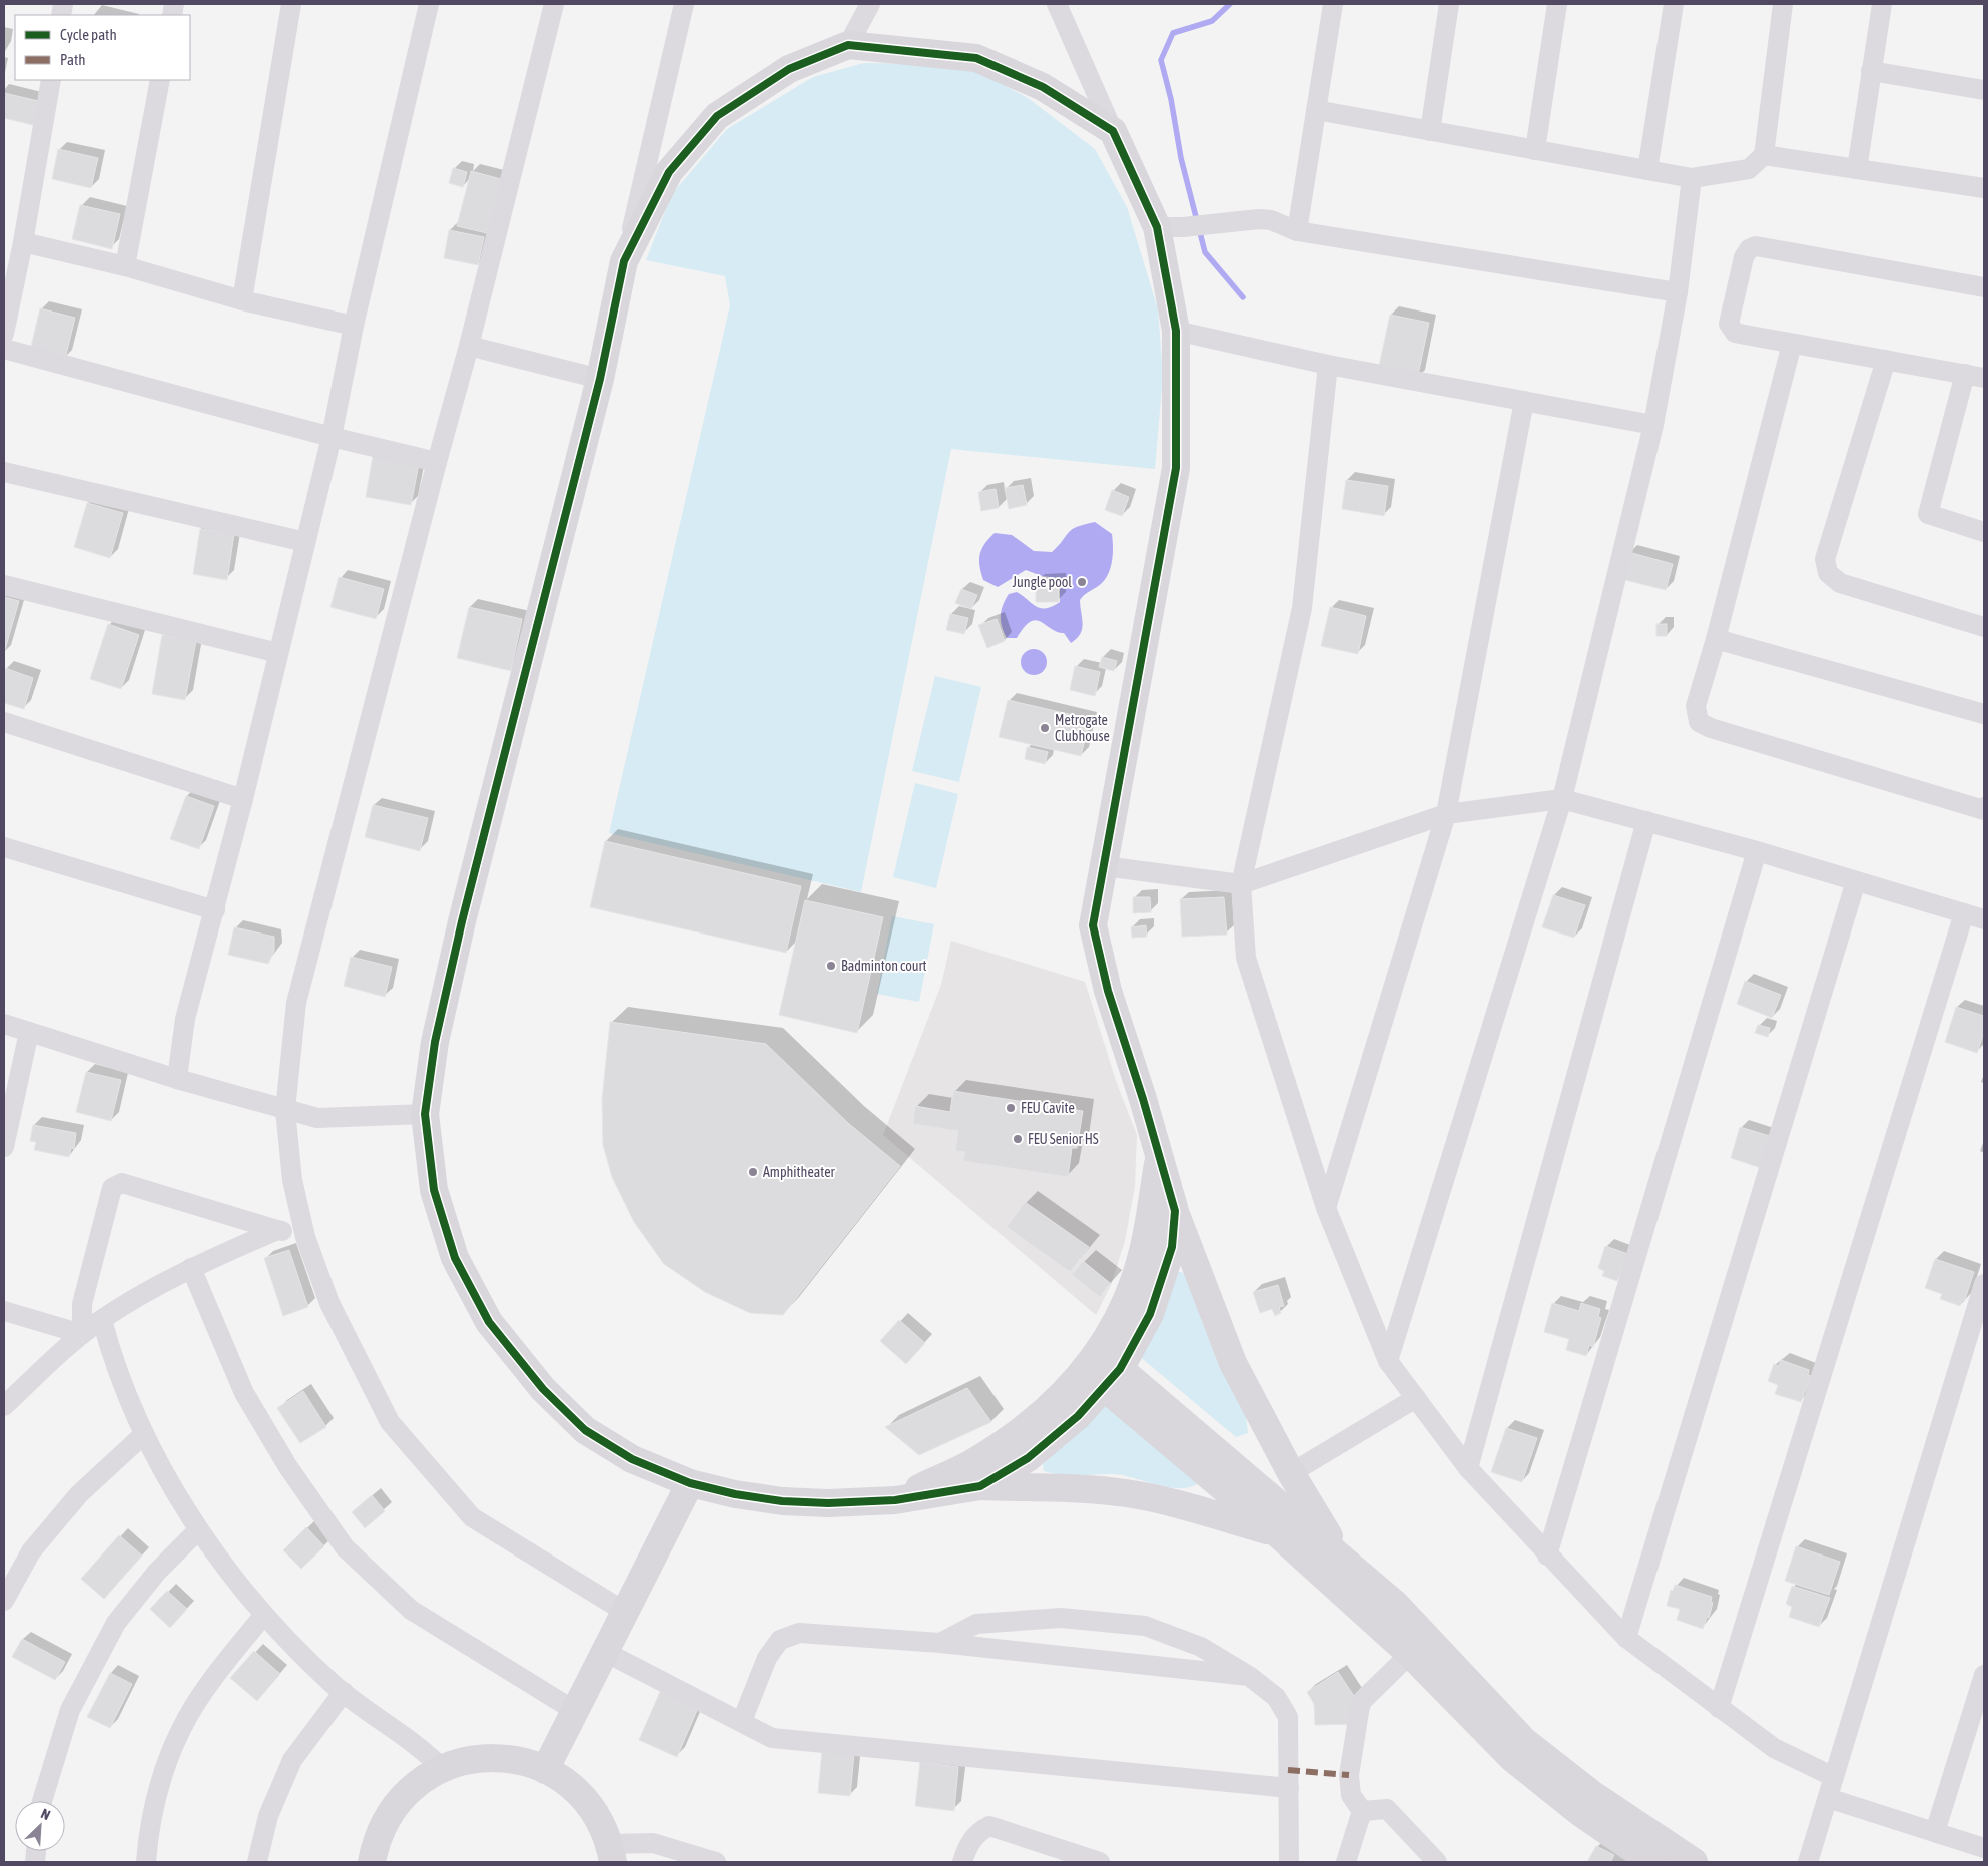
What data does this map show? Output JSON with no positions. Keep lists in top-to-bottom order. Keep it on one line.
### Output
{"places":["Jungle pool","Metrogate Clubhouse","Badminton court","FEU Cavite","FEU Senior HS","Amphitheater"],"legend":["Cycle path","Path"],"north":"top right"}
